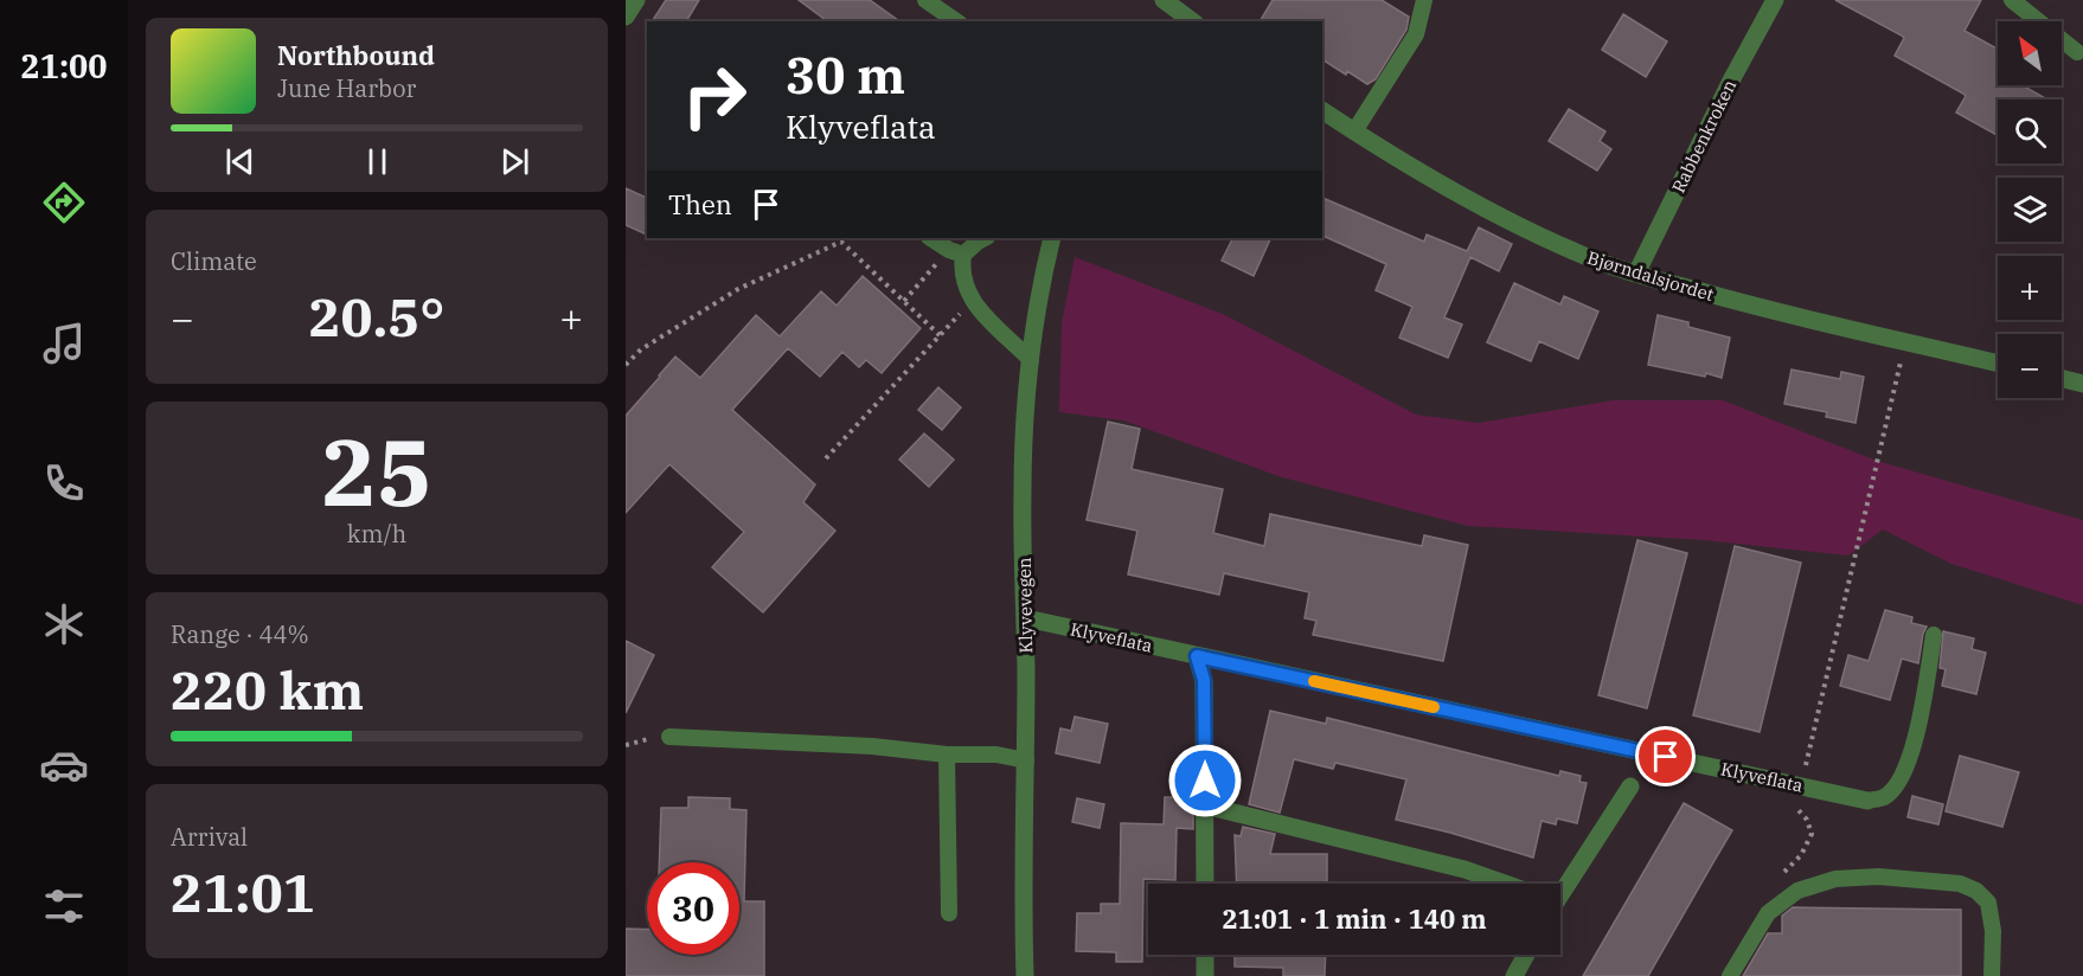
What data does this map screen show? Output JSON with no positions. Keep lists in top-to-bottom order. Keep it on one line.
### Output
{"streets":{"street":["Rabbenkroken","Bjørndalsjordet","Klyvevegen","Klyveflata"]},"crossings":[["Rabbenkroken","Bjørndalsjordet"],["Klyvevegen","Klyveflata"]],"north":"top left","page":{"tabs":"21:00","map_buttons":["+","−"],"turn":["30 m","Klyveflata"],"song":["Northbound","June Harbor"],"then":"Then","tile":["Climate",["25","km/h"],["Range · 44%","220 km"],["Arrival","21:01"]],"heat":["−","20.5°","+"],"limit":"30","trip":"21:01 · 1 min · 140 m"}}
